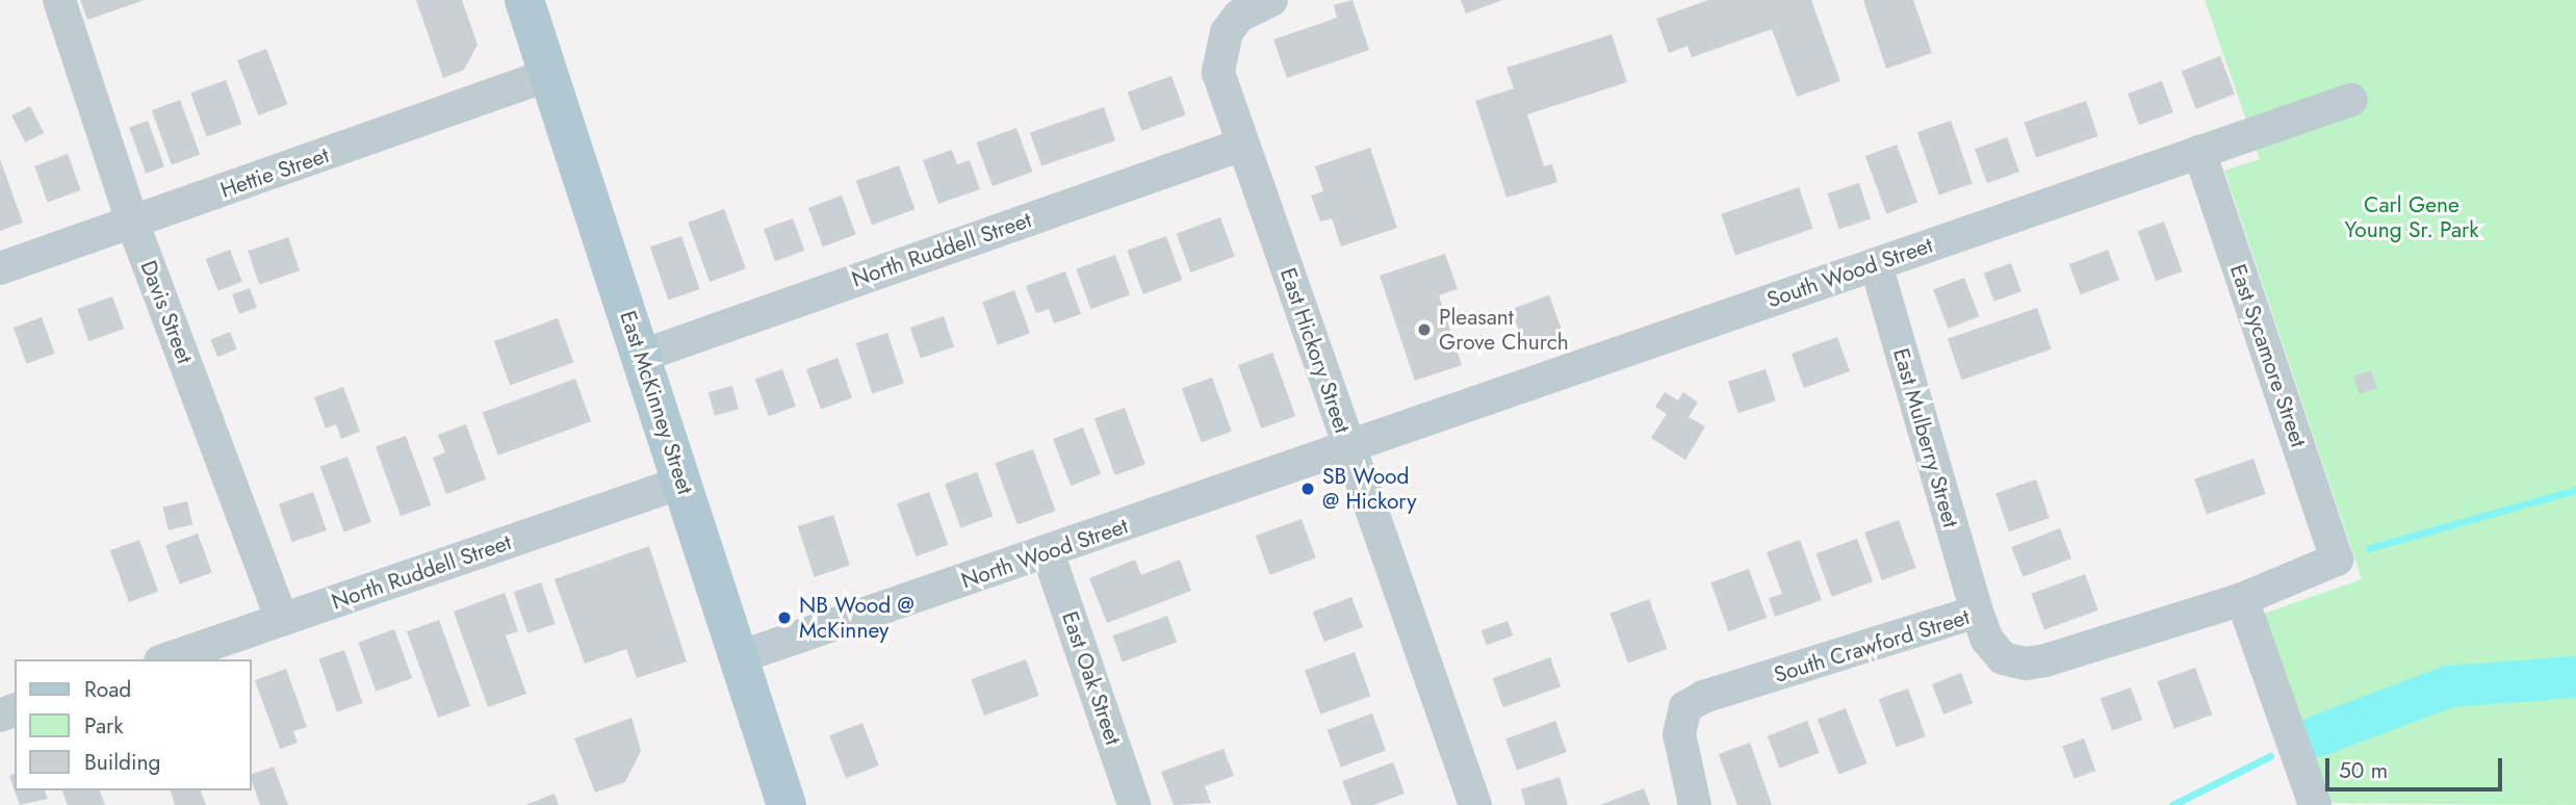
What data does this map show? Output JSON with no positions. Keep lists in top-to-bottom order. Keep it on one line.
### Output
{"streets":{"main road":["East McKinney Street"],"street":["Hettie Street","North Ruddell Street","South Wood Street","Davis Street","East Hickory Street","East Sycamore Street","East Mulberry Street","North Wood Street","South Crawford Street","East Oak Street"]},"crossings":[["Hettie Street","Davis Street"],["Hettie Street","East McKinney Street"],["North Ruddell Street","Davis Street"],["North Ruddell Street","East Hickory Street"],["North Ruddell Street","East McKinney Street"],["South Wood Street","East Hickory Street"],["South Wood Street","East Sycamore Street"],["South Wood Street","East Mulberry Street"],["South Wood Street","North Wood Street"],["East Hickory Street","North Wood Street"],["East Sycamore Street","South Crawford Street"],["East McKinney Street","North Wood Street"],["East Mulberry Street","South Crawford Street"],["North Wood Street","East Oak Street"]],"parks":["Carl Gene Young Sr. Park"],"places":["Pleasant Grove Church","SB Wood @ Hickory","NB Wood @ McKinney"],"legend":["Road","Park","Building"],"scale_bar":"50 m"}
